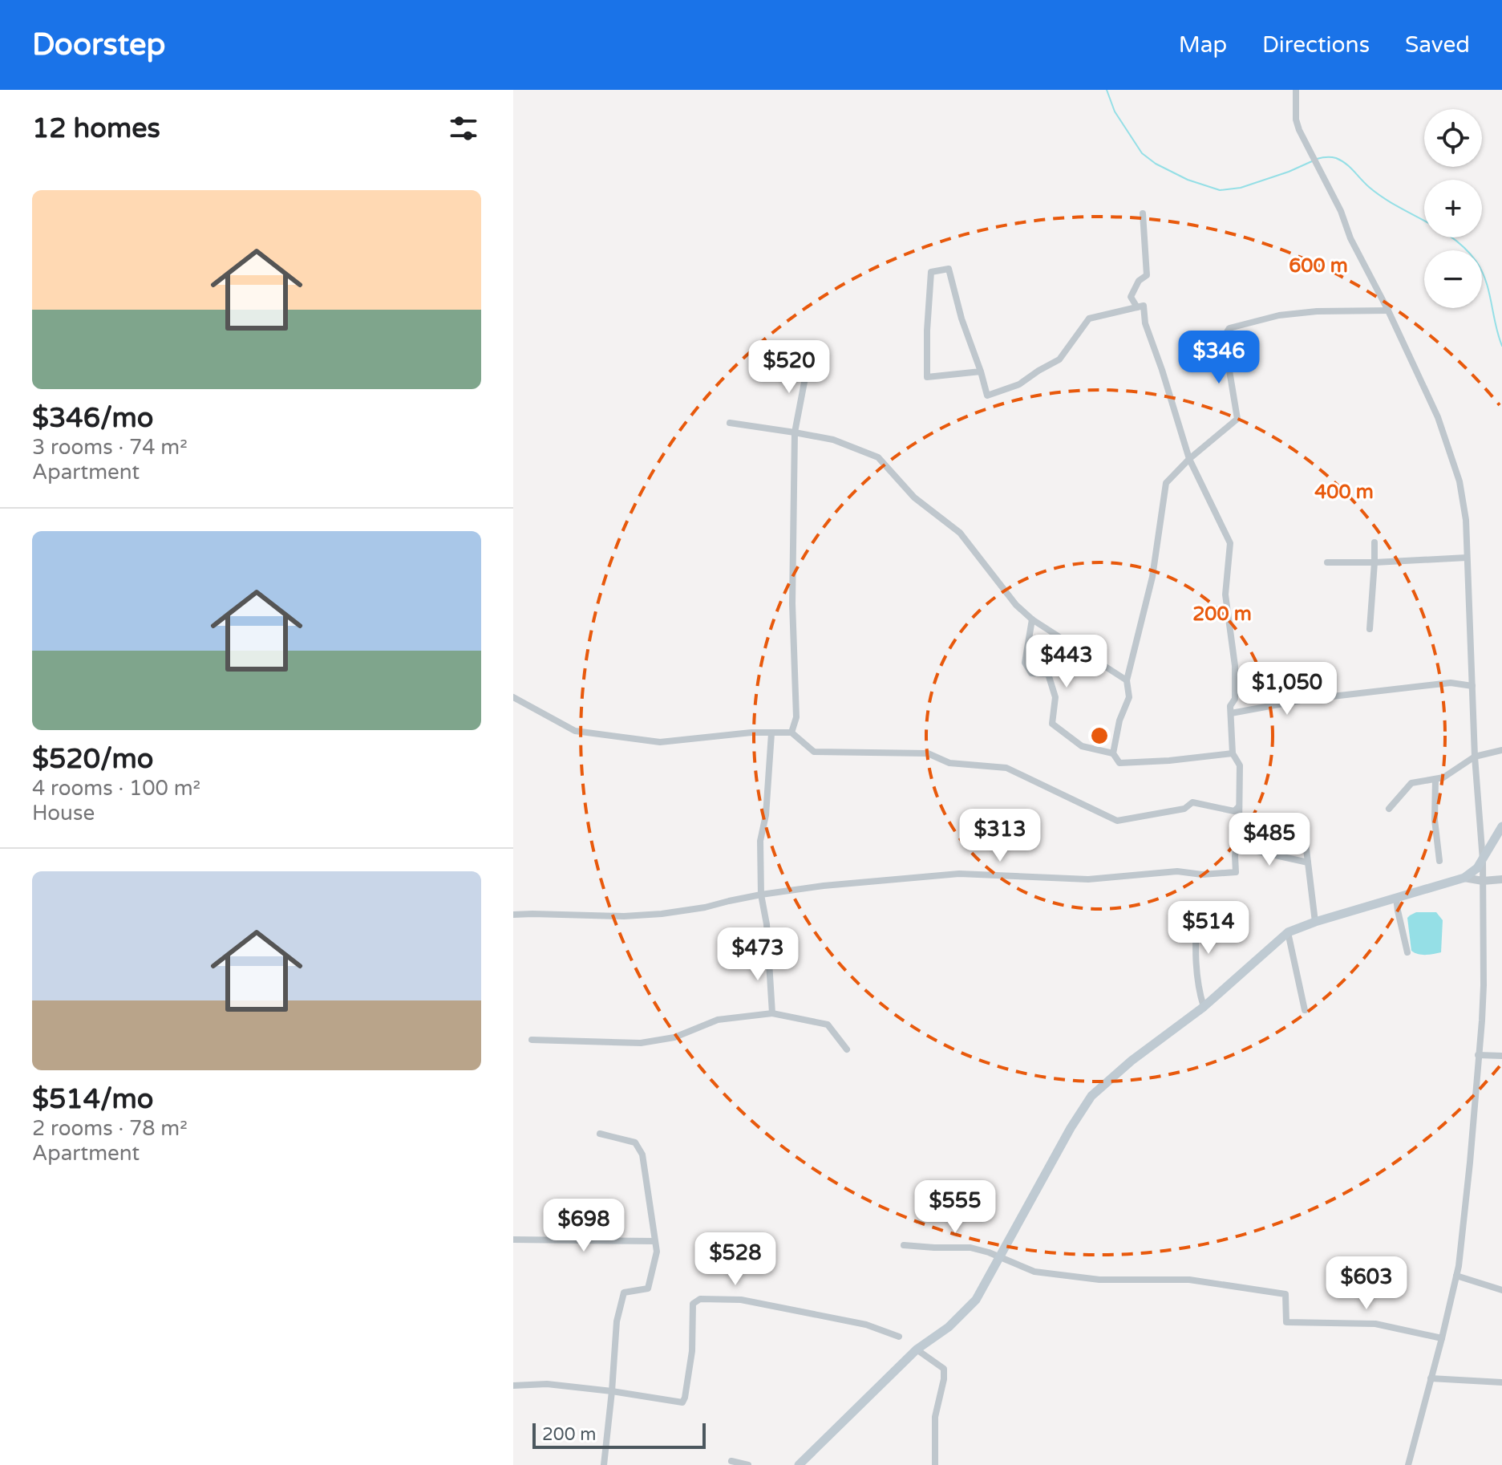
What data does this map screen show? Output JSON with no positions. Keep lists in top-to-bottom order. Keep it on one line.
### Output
{"scale_bar":"200 m","page":{"header":"Doorstep","nav":["Map","Directions","Saved"],"heading":"12 homes","map_buttons":["+","−"],"list":[{"name":"$346/mo","note":"3 rooms · 74 m² · Apartment"},{"name":"$520/mo","note":"4 rooms · 100 m² · House"},{"name":"$514/mo","note":"2 rooms · 78 m² · Apartment"}],"price":["$346","$520","$443","$1,050","$313","$485","$514","$473","$555","$698","$528","$603"],"scale":"200 m"},"rings":["600 m","400 m","200 m"]}
